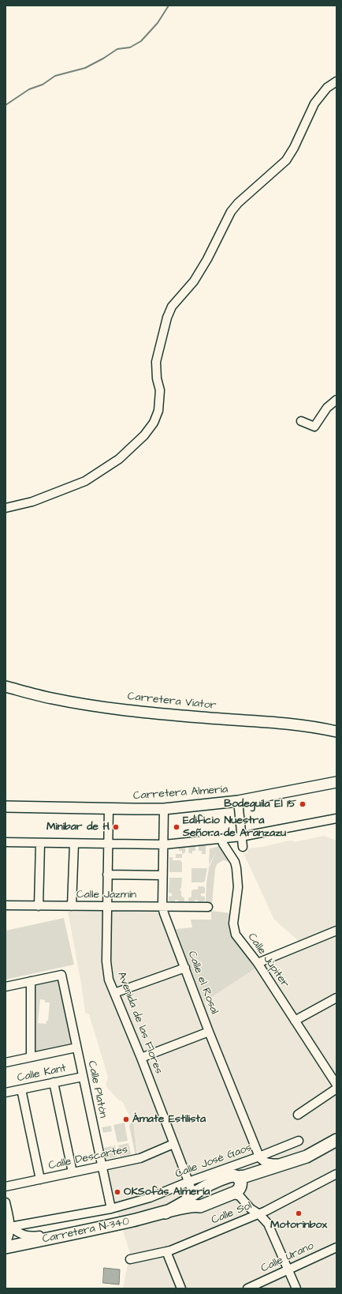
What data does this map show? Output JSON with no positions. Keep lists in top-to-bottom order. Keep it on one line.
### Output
{"streets":{"highway":["Carretera N-340"],"main road":["Carretera Viator","Carretera Almería"],"street":["Calle Jazmín","Calle Júpiter","Calle el Rosal","Avenida de las Flores","Calle Kant","Calle Platón","Calle Descartes","Calle José Gaos","Calle Sol","Calle Urano"]},"crossings":[["Carretera Almería","Calle el Rosal"],["Carretera Almería","Avenida de las Flores"],["Calle Jazmín","Calle el Rosal"],["Calle Jazmín","Avenida de las Flores"],["Calle el Rosal","Calle José Gaos"],["Avenida de las Flores","Calle Descartes"],["Avenida de las Flores","Calle José Gaos"],["Calle Kant","Calle Platón"],["Calle Platón","Calle Descartes"],["Calle Platón","Calle José Gaos"]],"places":["Bodeguila El 15","Minibar de H","Edificio Nuestra Señora de Aranzazu","Ámate Estilista","OKSofás Almería","Motorinbox"]}
